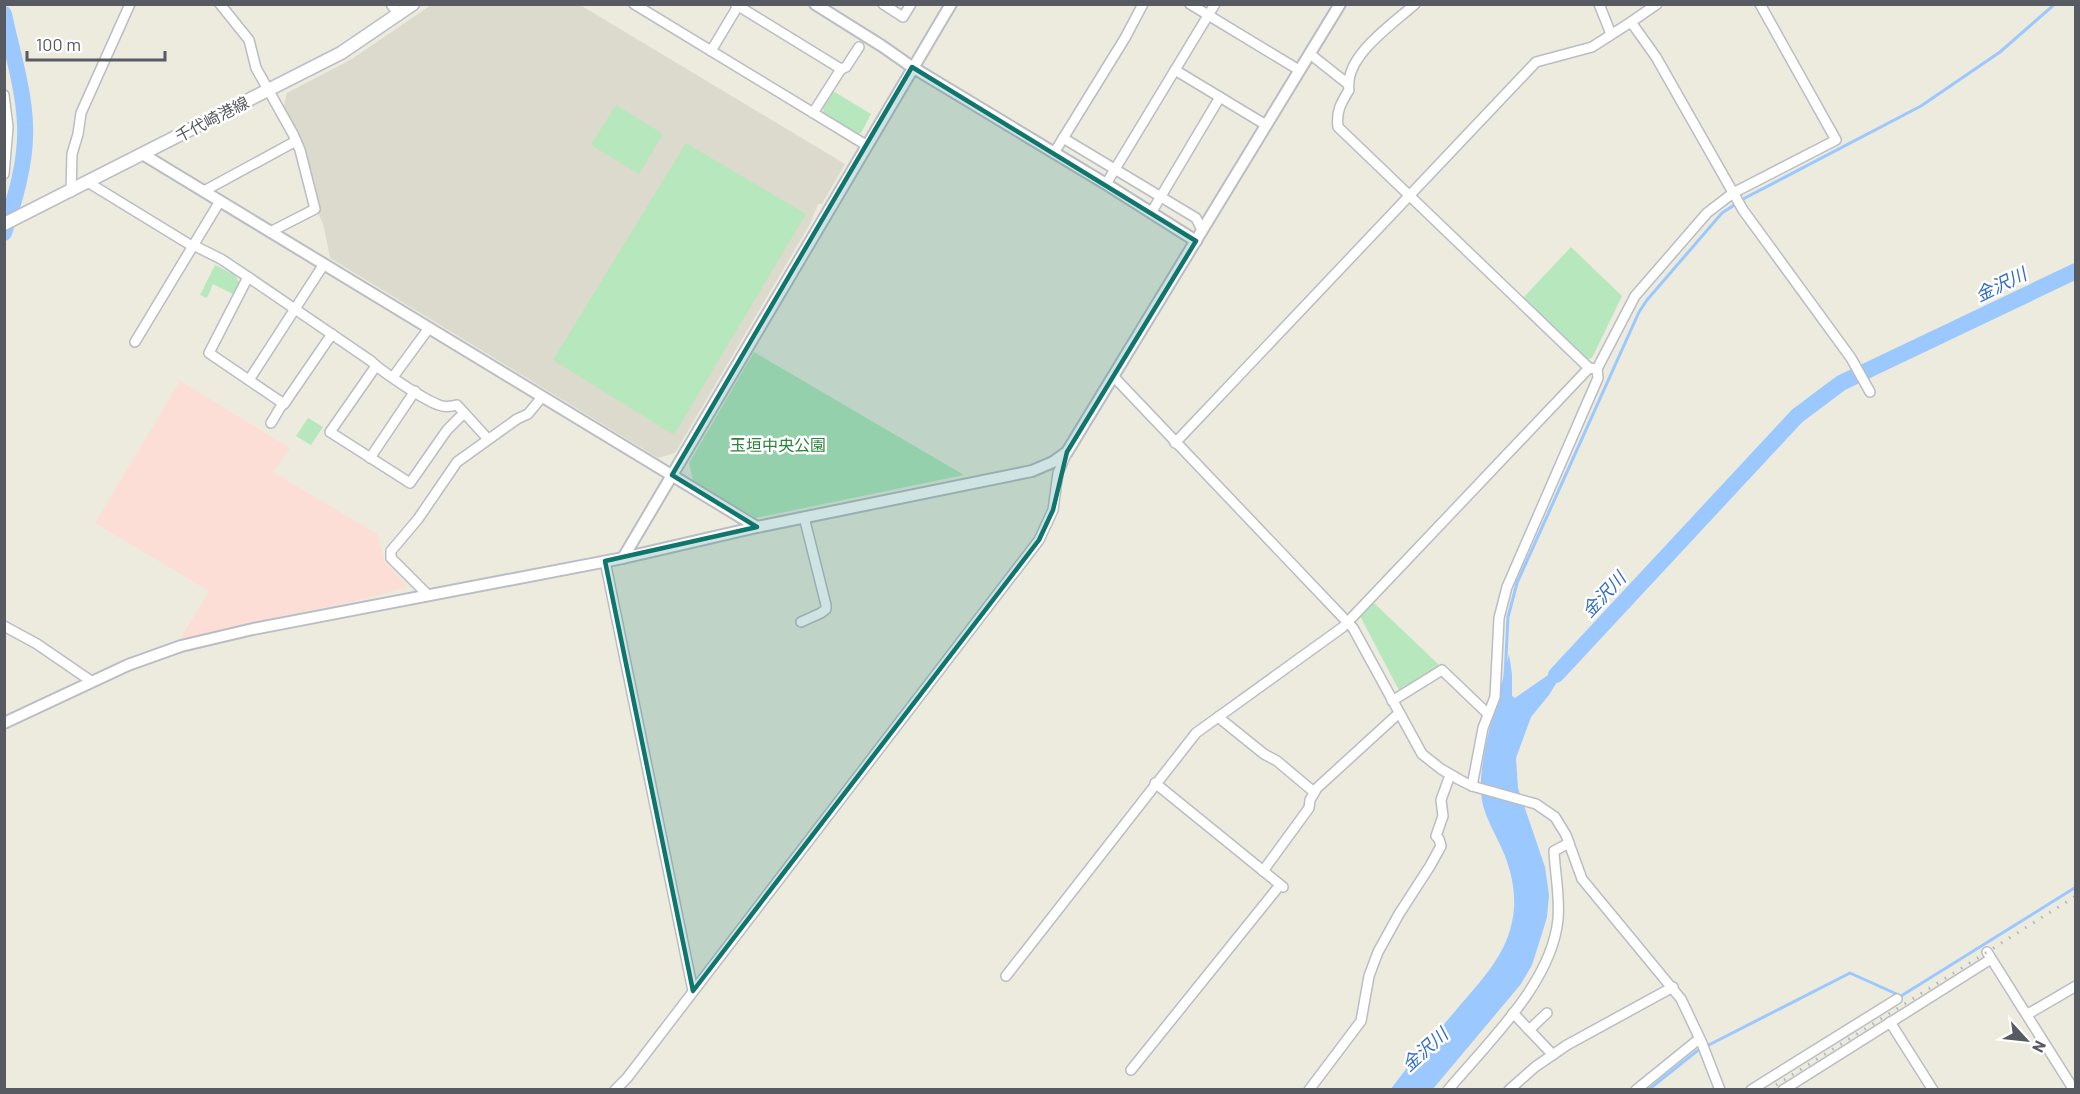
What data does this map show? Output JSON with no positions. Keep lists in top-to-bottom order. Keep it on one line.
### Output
{"streets":{"main road":["千代崎港線"]},"water":["金沢川"],"parks":["玉垣中央公園"],"scale_bar":"100 m","north":"bottom right"}
